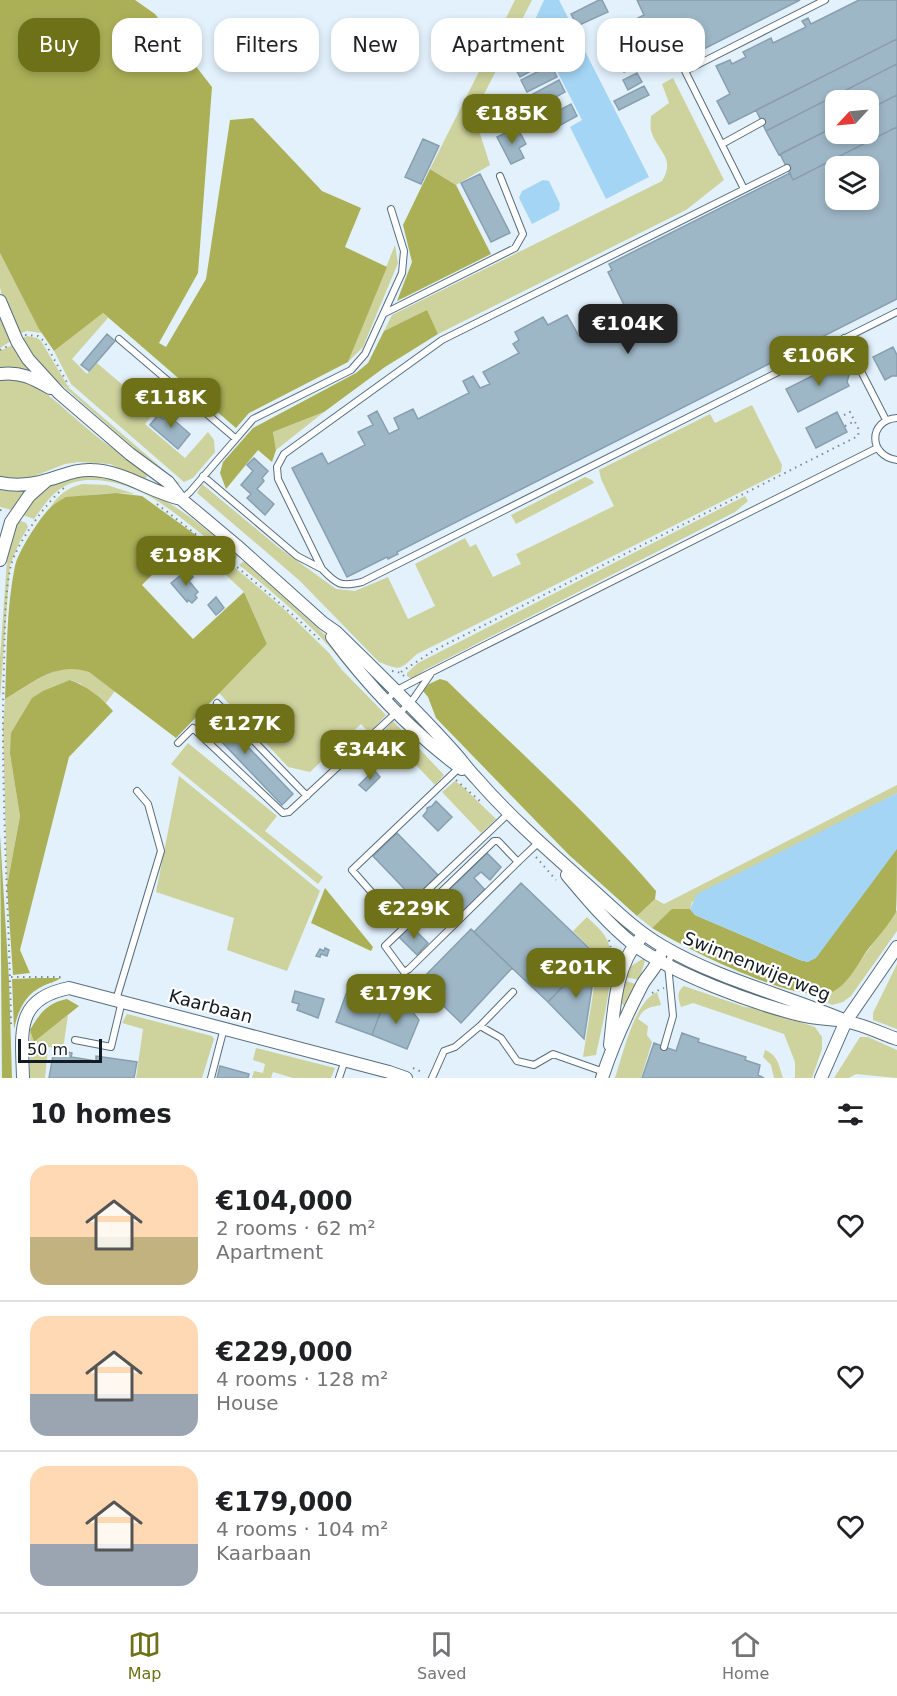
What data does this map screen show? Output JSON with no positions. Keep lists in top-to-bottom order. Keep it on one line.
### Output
{"streets":{"street":["Swinnenwijerweg","Kaarbaan"]},"scale_bar":"50 m","north":"bottom left","page":{"chip":["Buy","Rent","Filters","New","Apartment","House"],"price":["€185K","€104K","€106K","€118K","€198K","€127K","€344K","€229K","€201K","€179K"],"scale":"50 m","heading":"10 homes","list":[{"name":"€104,000","note":"2 rooms · 62 m² · Apartment"},{"name":"€229,000","note":"4 rooms · 128 m² · House"},{"name":"€179,000","note":"4 rooms · 104 m² · Kaarbaan"}],"tabs":["Map","Saved","Home"]}}
